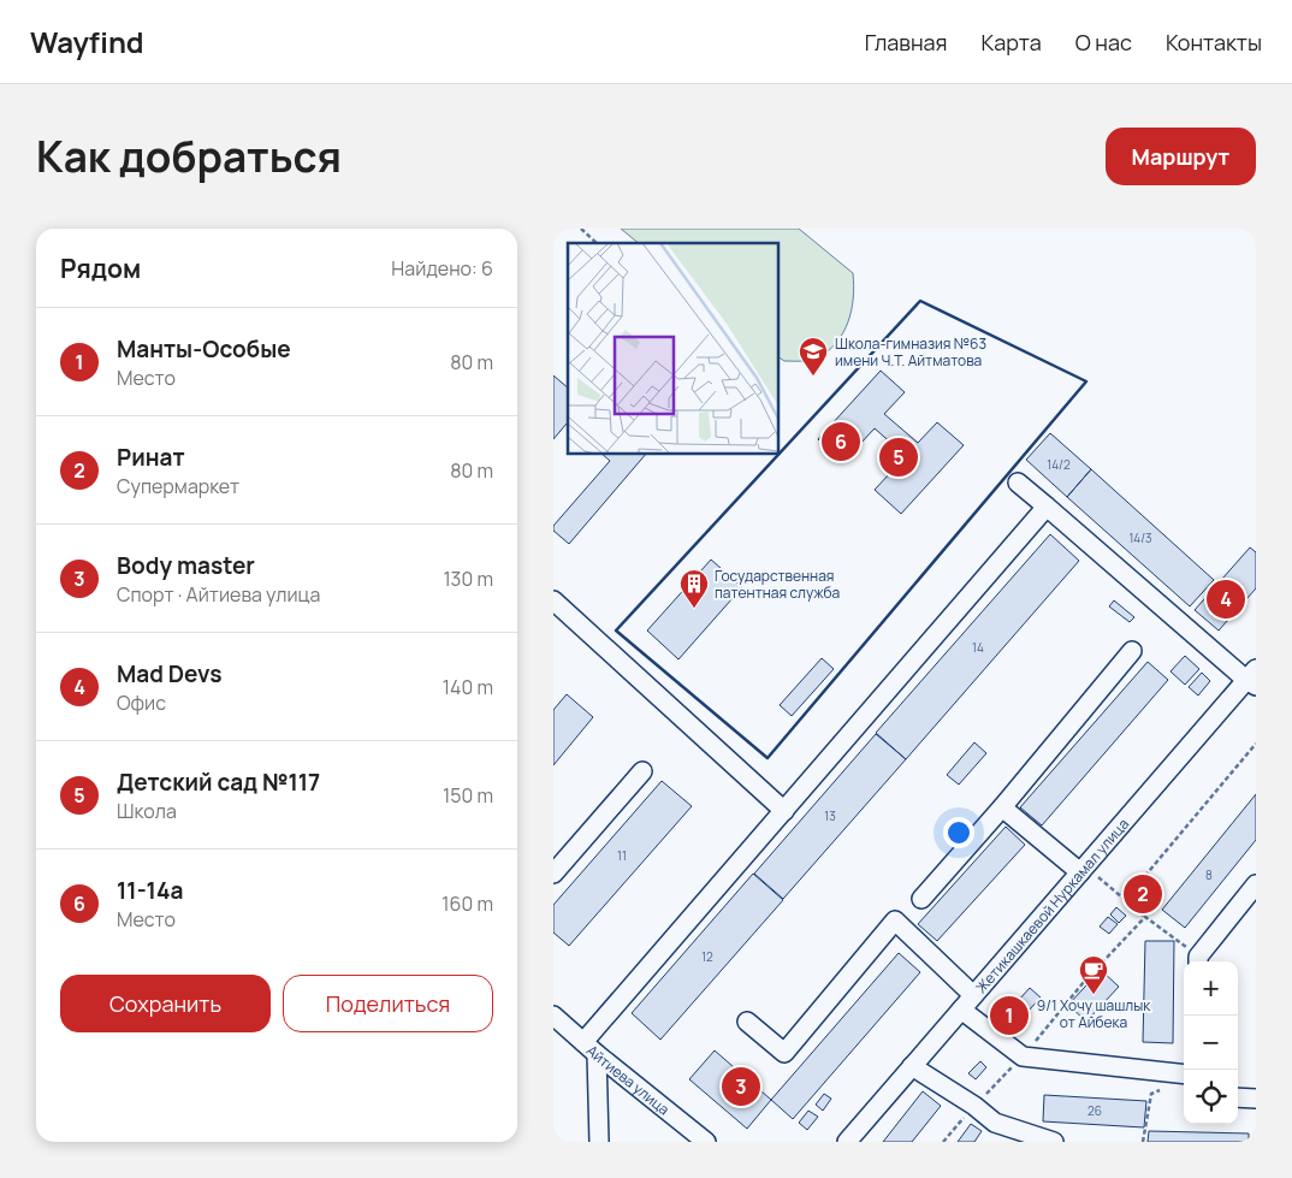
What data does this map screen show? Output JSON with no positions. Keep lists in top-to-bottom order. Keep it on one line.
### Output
{"streets":{"street":["Жетикашкаевой Нуркамал улица","Айтиева улица"]},"places":{"school or university":["Школа-гимназия №63 имени Ч.Т. Айтматова"],"building":["Государственная патентная служба"],"cafe":["9/1 Хочу шашлык от Айбека"]},"house_numbers":["14/2","14/3","14","13","11","8","12","26"],"page":{"header":"Wayfind","nav":["Главная","Карта","О нас","Контакты"],"title":"Как добраться","buttons":["Маршрут",["Сохранить","Поделиться"]],"heading":["Рядом","Найдено: 6"],"list":[{"mark":"1","name":"Манты-Особые","note":"Место","value":"80 m"},{"mark":"2","name":"Ринат","note":"Супермаркет","value":"80 m"},{"mark":"3","name":"Body master","note":"Спорт · Айтиева улица","value":"130 m"},{"mark":"4","name":"Mad Devs","note":"Офис","value":"140 m"},{"mark":"5","name":"Детский сад №117","note":"Школа","value":"150 m"},{"mark":"6","name":"11-14а","note":"Место","value":"160 m"}],"pins":["6","5","4","2","1","3"],"map_buttons":["+","−"]}}
